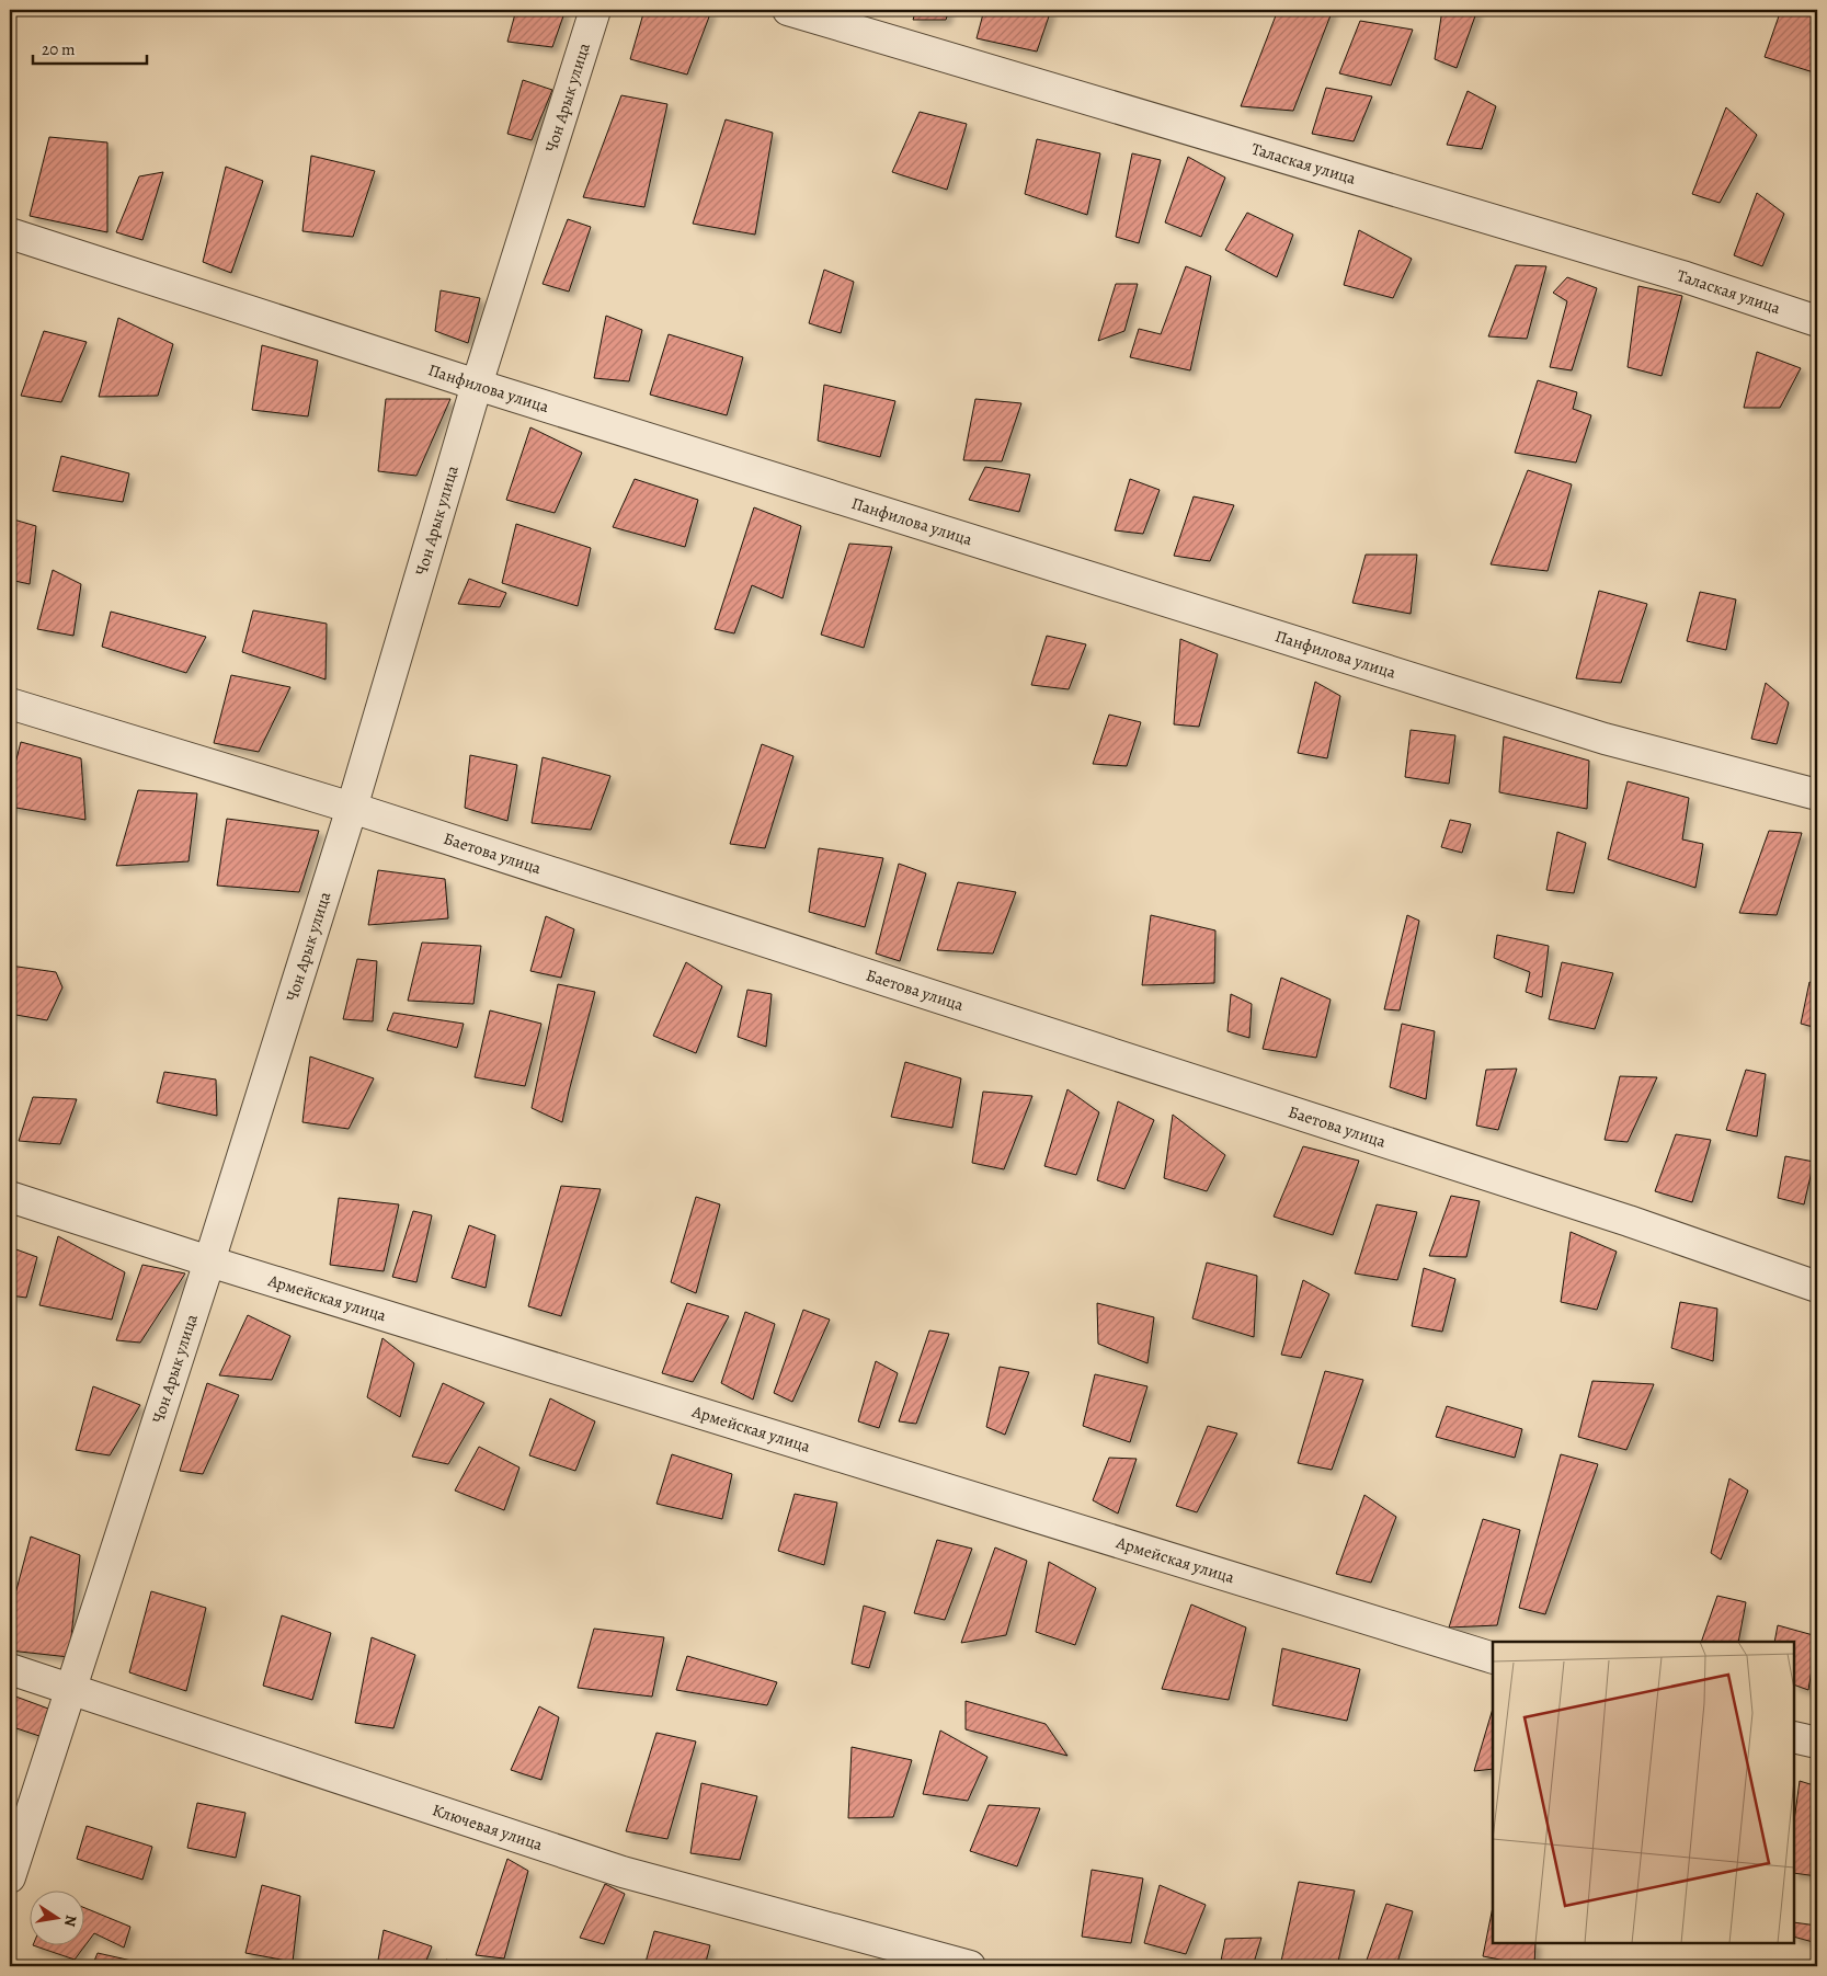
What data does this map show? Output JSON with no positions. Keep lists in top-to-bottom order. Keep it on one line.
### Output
{"streets":{"street":["Чон Арык улица","Талаская улица","Панфилова улица","Баетова улица","Армейская улица","Ключевая улица"]},"crossings":[["Чон Арык улица","Панфилова улица"],["Чон Арык улица","Баетова улица"],["Чон Арык улица","Армейская улица"],["Чон Арык улица","Ключевая улица"]],"scale_bar":"20 m","north":"right"}
